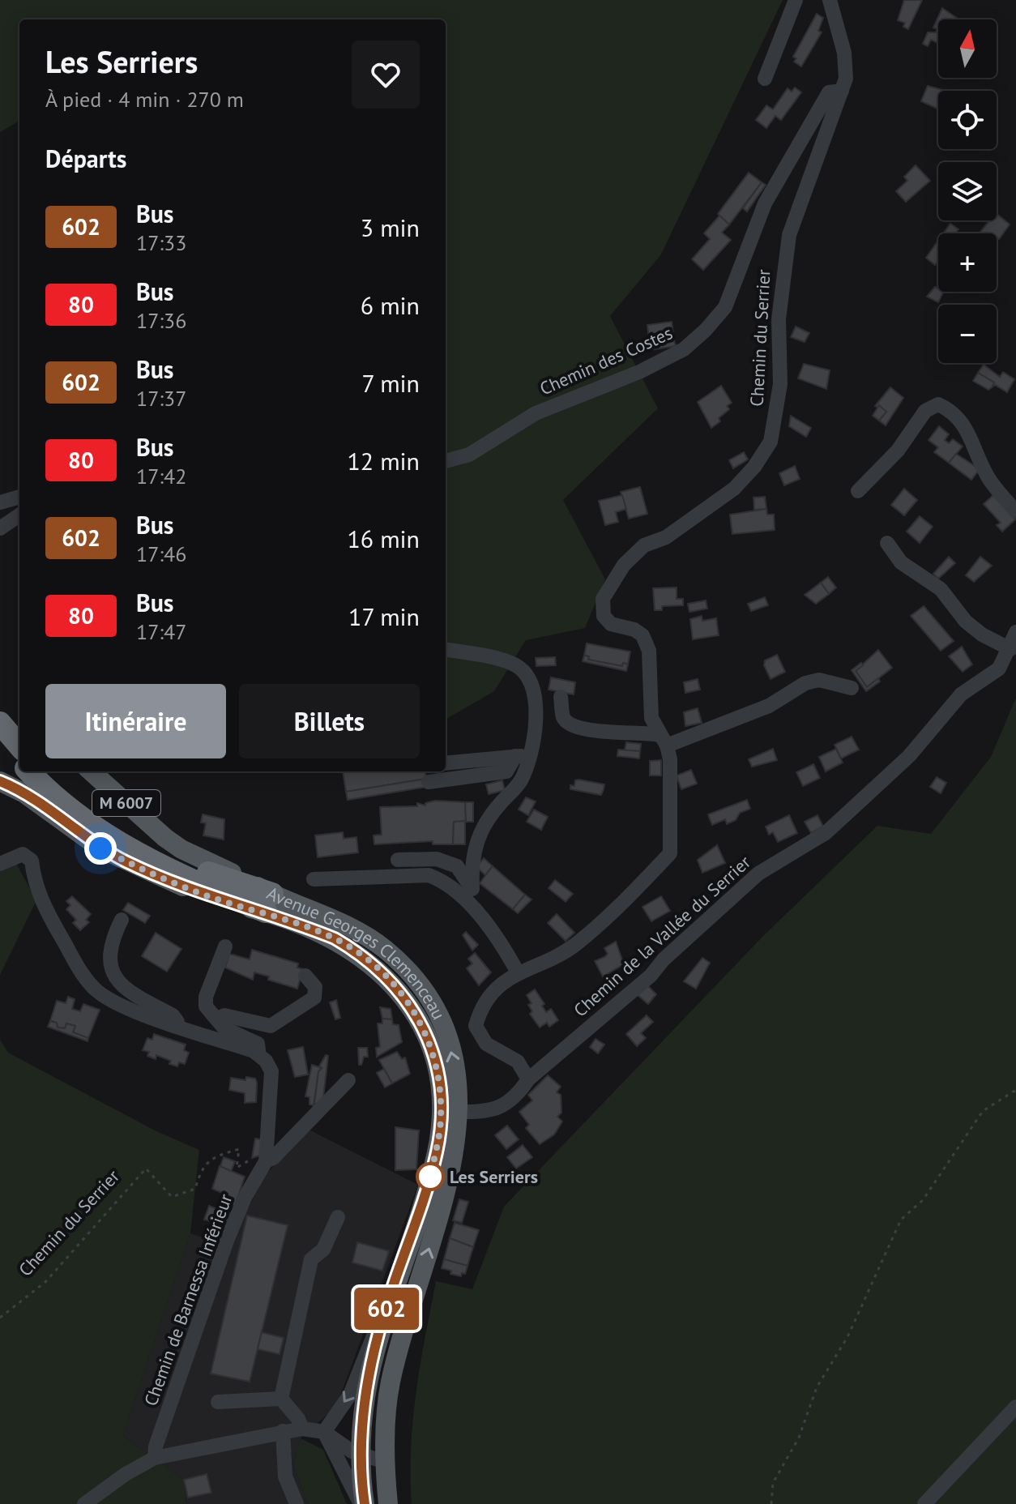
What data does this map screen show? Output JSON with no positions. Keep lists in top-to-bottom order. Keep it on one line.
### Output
{"streets":{"main road":["M 6007","Avenue Georges Clemenceau"],"street":["Chemin du Serrier","Chemin des Costes","Chemin de la Vallée du Serrier","Chemin de Barnessa Inférieur"]},"crossings":[["Chemin du Serrier","Chemin des Costes"],["Chemin du Serrier","Chemin de Barnessa Inférieur"],["Chemin de la Vallée du Serrier","Avenue Georges Clemenceau"]],"places":["Les Serriers"],"lines":["bus line 602"],"north":"top","page":{"on_map":"602","map_buttons":["+","−"],"heading":[["Les Serriers","À pied · 4 min · 270 m"],"Départs"],"list":[{"mark":"602","name":"Bus","note":"17:33","value":"3 min"},{"mark":"80","name":"Bus","note":"17:36","value":"6 min"},{"mark":"602","name":"Bus","note":"17:37","value":"7 min"},{"mark":"80","name":"Bus","note":"17:42","value":"12 min"},{"mark":"602","name":"Bus","note":"17:46","value":"16 min"},{"mark":"80","name":"Bus","note":"17:47","value":"17 min"}],"buttons":["Itinéraire","Billets"]}}
